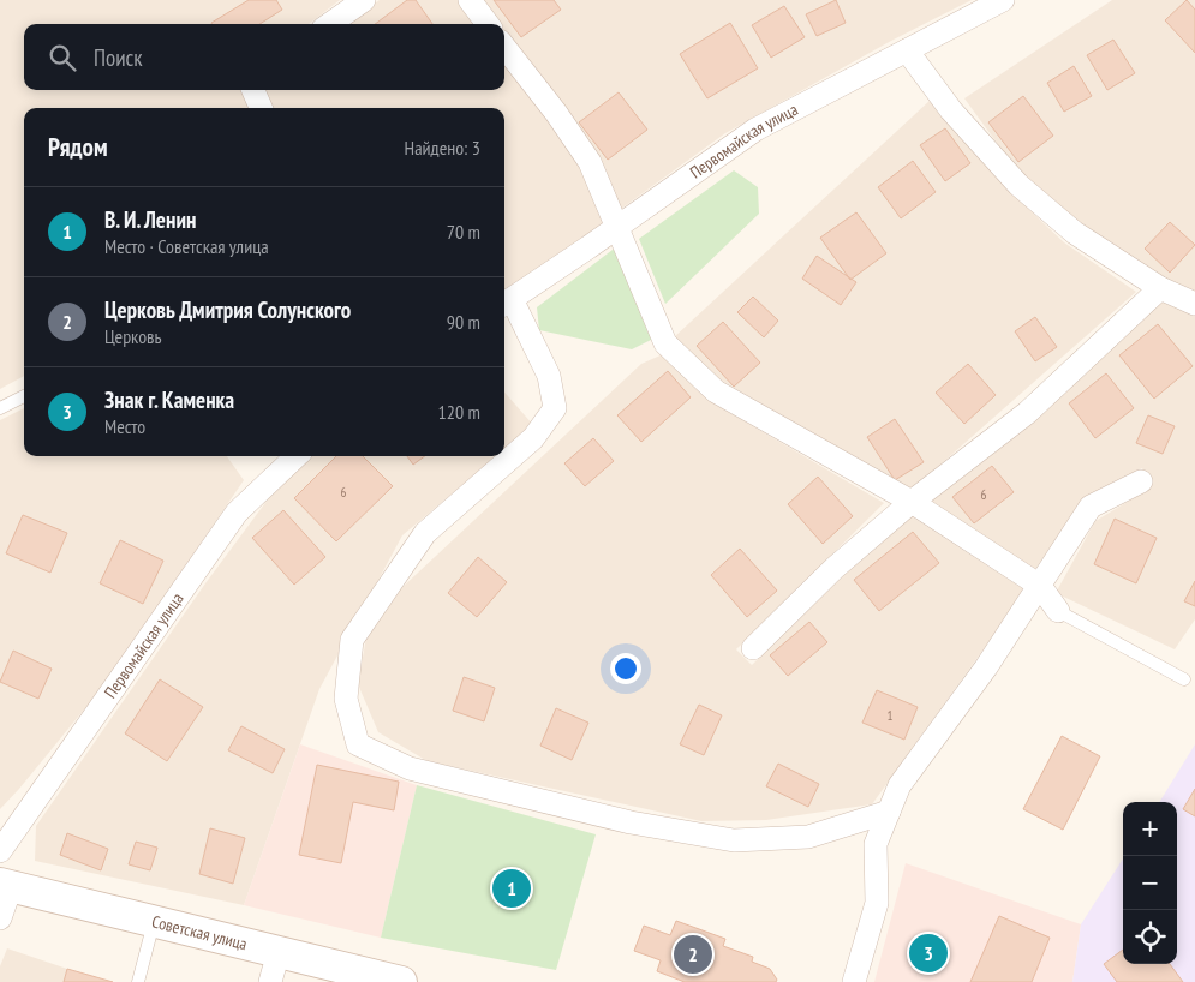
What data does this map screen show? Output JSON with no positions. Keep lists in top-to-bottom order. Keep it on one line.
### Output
{"streets":{"main road":["Советская улица"],"street":["Первомайская улица"]},"house_numbers":["6","6","1"],"page":{"search":"Поиск","heading":["Рядом","Найдено: 3"],"list":[{"mark":"1","name":"В. И. Ленин","note":"Место · Советская улица","value":"70 m"},{"mark":"2","name":"Церковь Дмитрия Солунского","note":"Церковь","value":"90 m"},{"mark":"3","name":"Знак г. Каменка","note":"Место","value":"120 m"}],"map_buttons":["+","−"],"pins":["1","3","2"]}}
